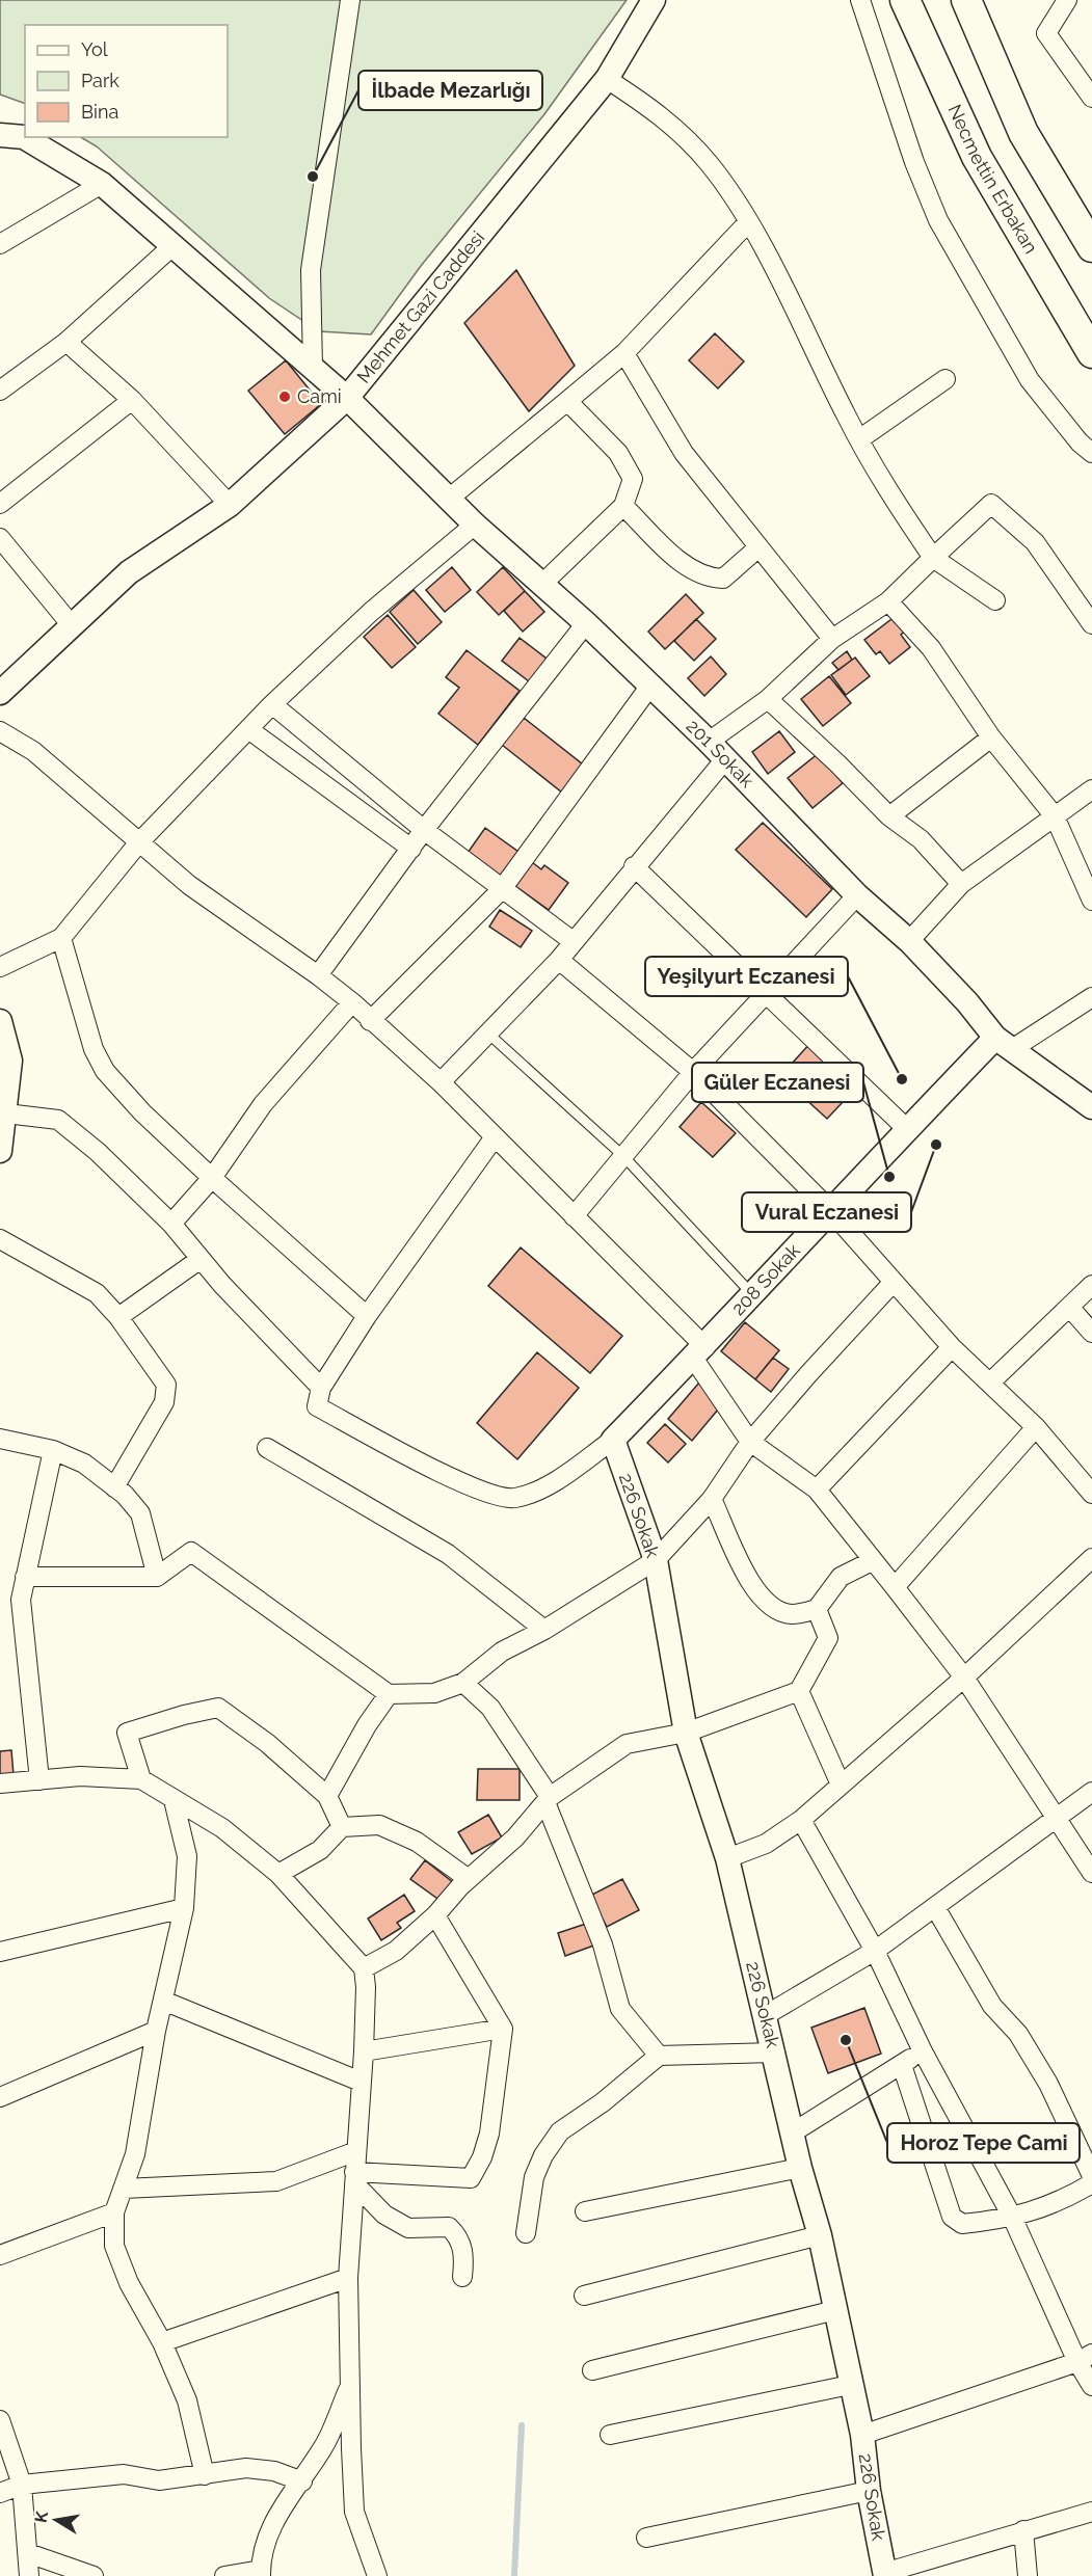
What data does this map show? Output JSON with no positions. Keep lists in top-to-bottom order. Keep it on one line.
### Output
{"streets":{"main road":["Necmettin Erbakan"],"street":["Mehmet Gazi Caddesi","201 Sokak","208 Sokak","226 Sokak"]},"crossings":[["Mehmet Gazi Caddesi","201 Sokak"],["201 Sokak","208 Sokak"],["208 Sokak","226 Sokak"]],"places":["İlbade Mezarlığı","Cami","Yeşilyurt Eczanesi","Vural Eczanesi","Güler Eczanesi","Horoz Tepe Cami"],"legend":["Yol","Park","Bina"],"north":"left"}
